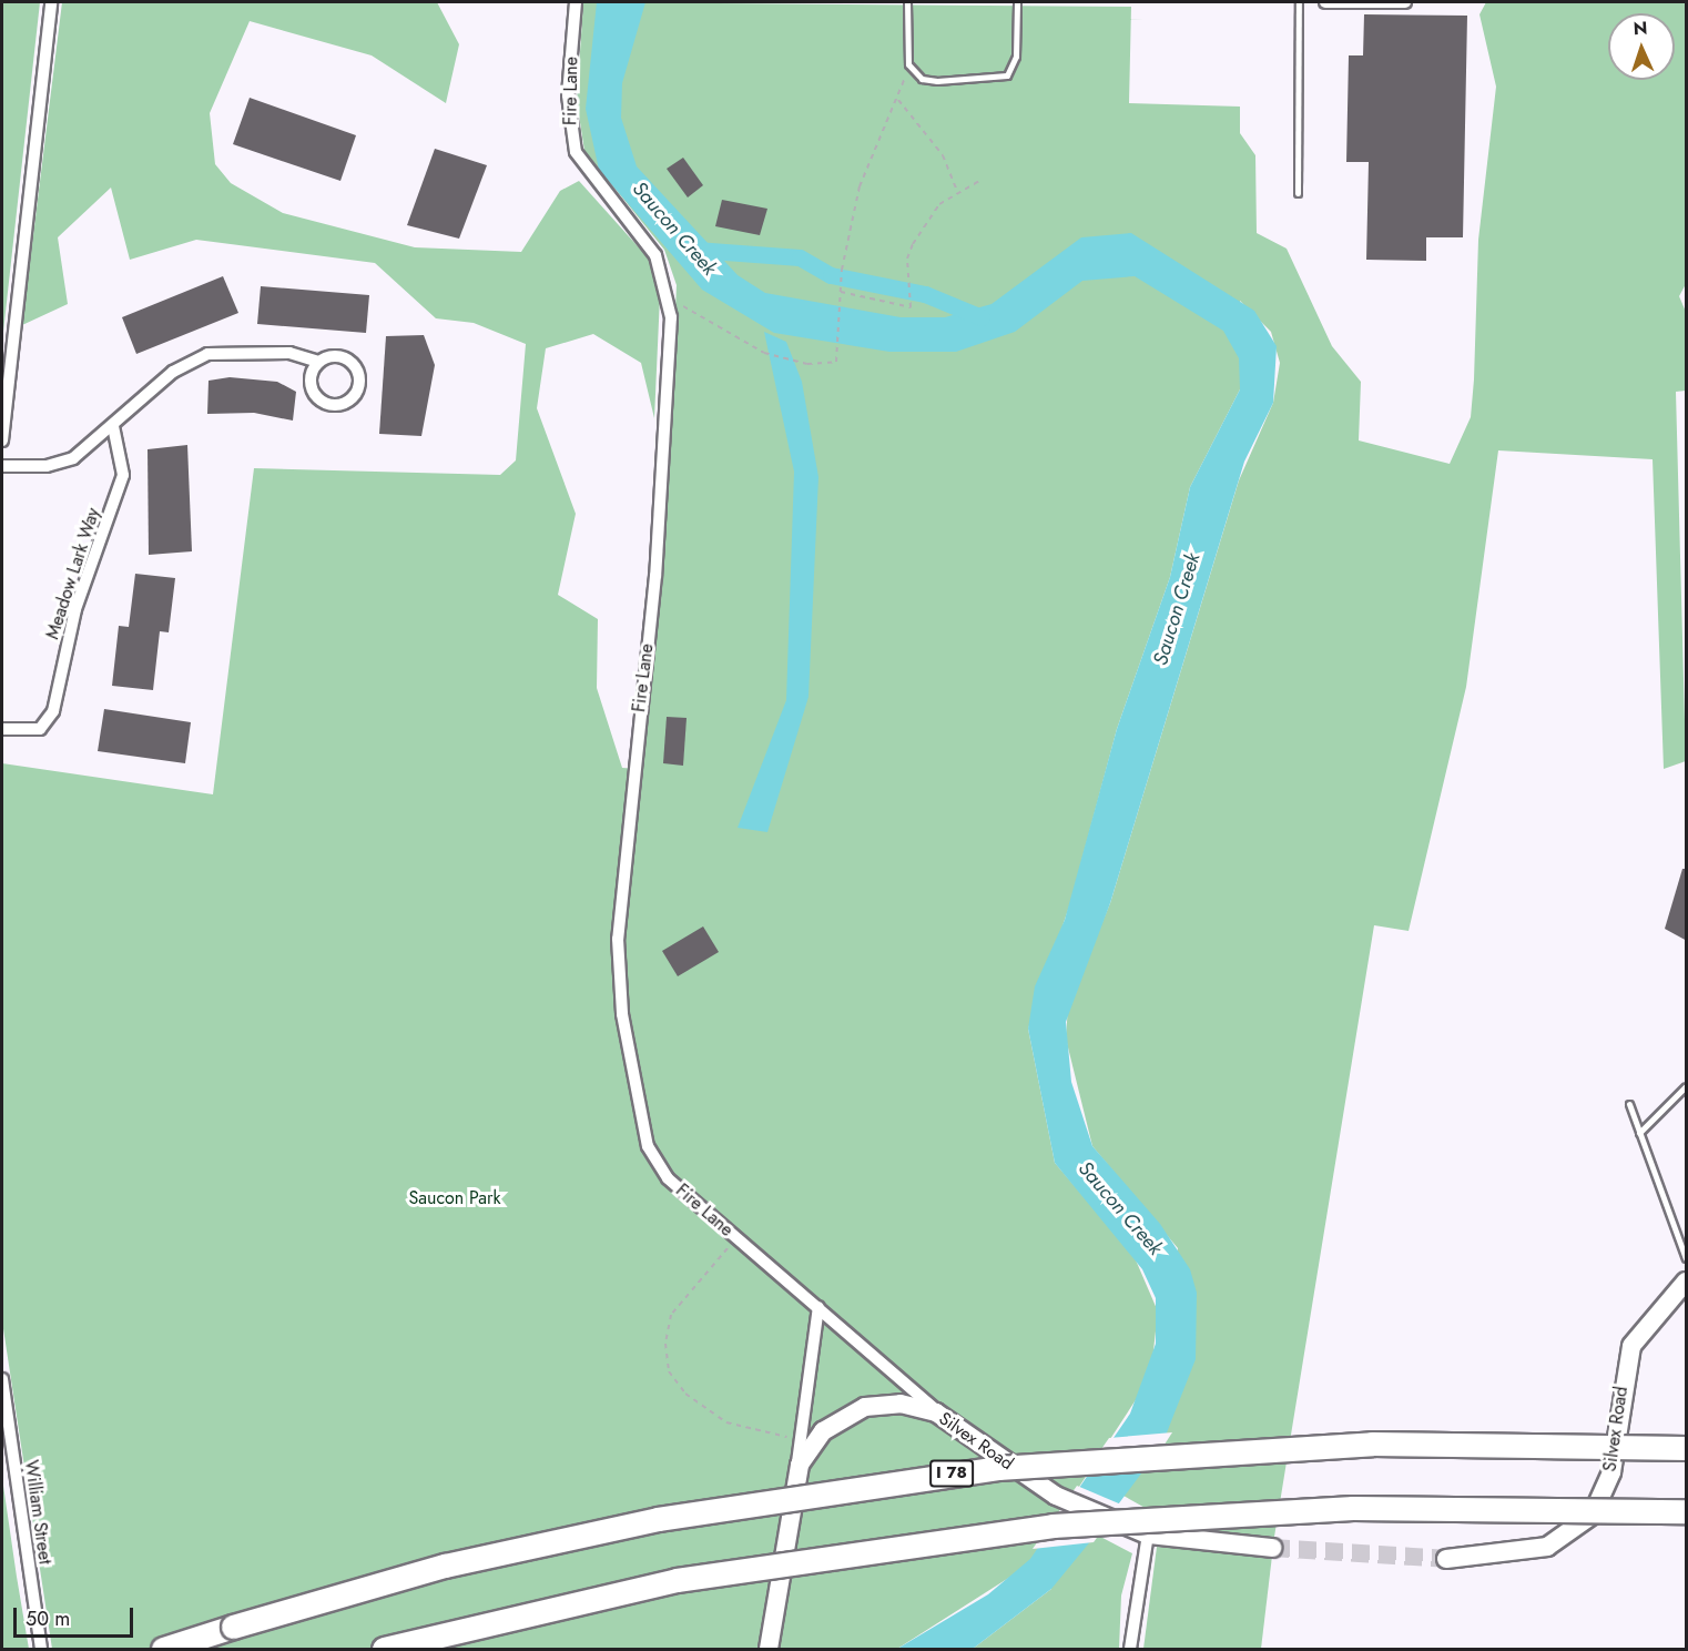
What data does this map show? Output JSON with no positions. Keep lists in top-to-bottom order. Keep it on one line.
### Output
{"streets":{"highway":["I 78"],"street":["Fire Lane","Meadow Lark Way","Silvex Road","William Street"]},"crossings":[["Fire Lane","Silvex Road"]],"water":["Saucon Creek"],"parks":["Saucon Park"],"scale_bar":"50 m","north":"top"}
